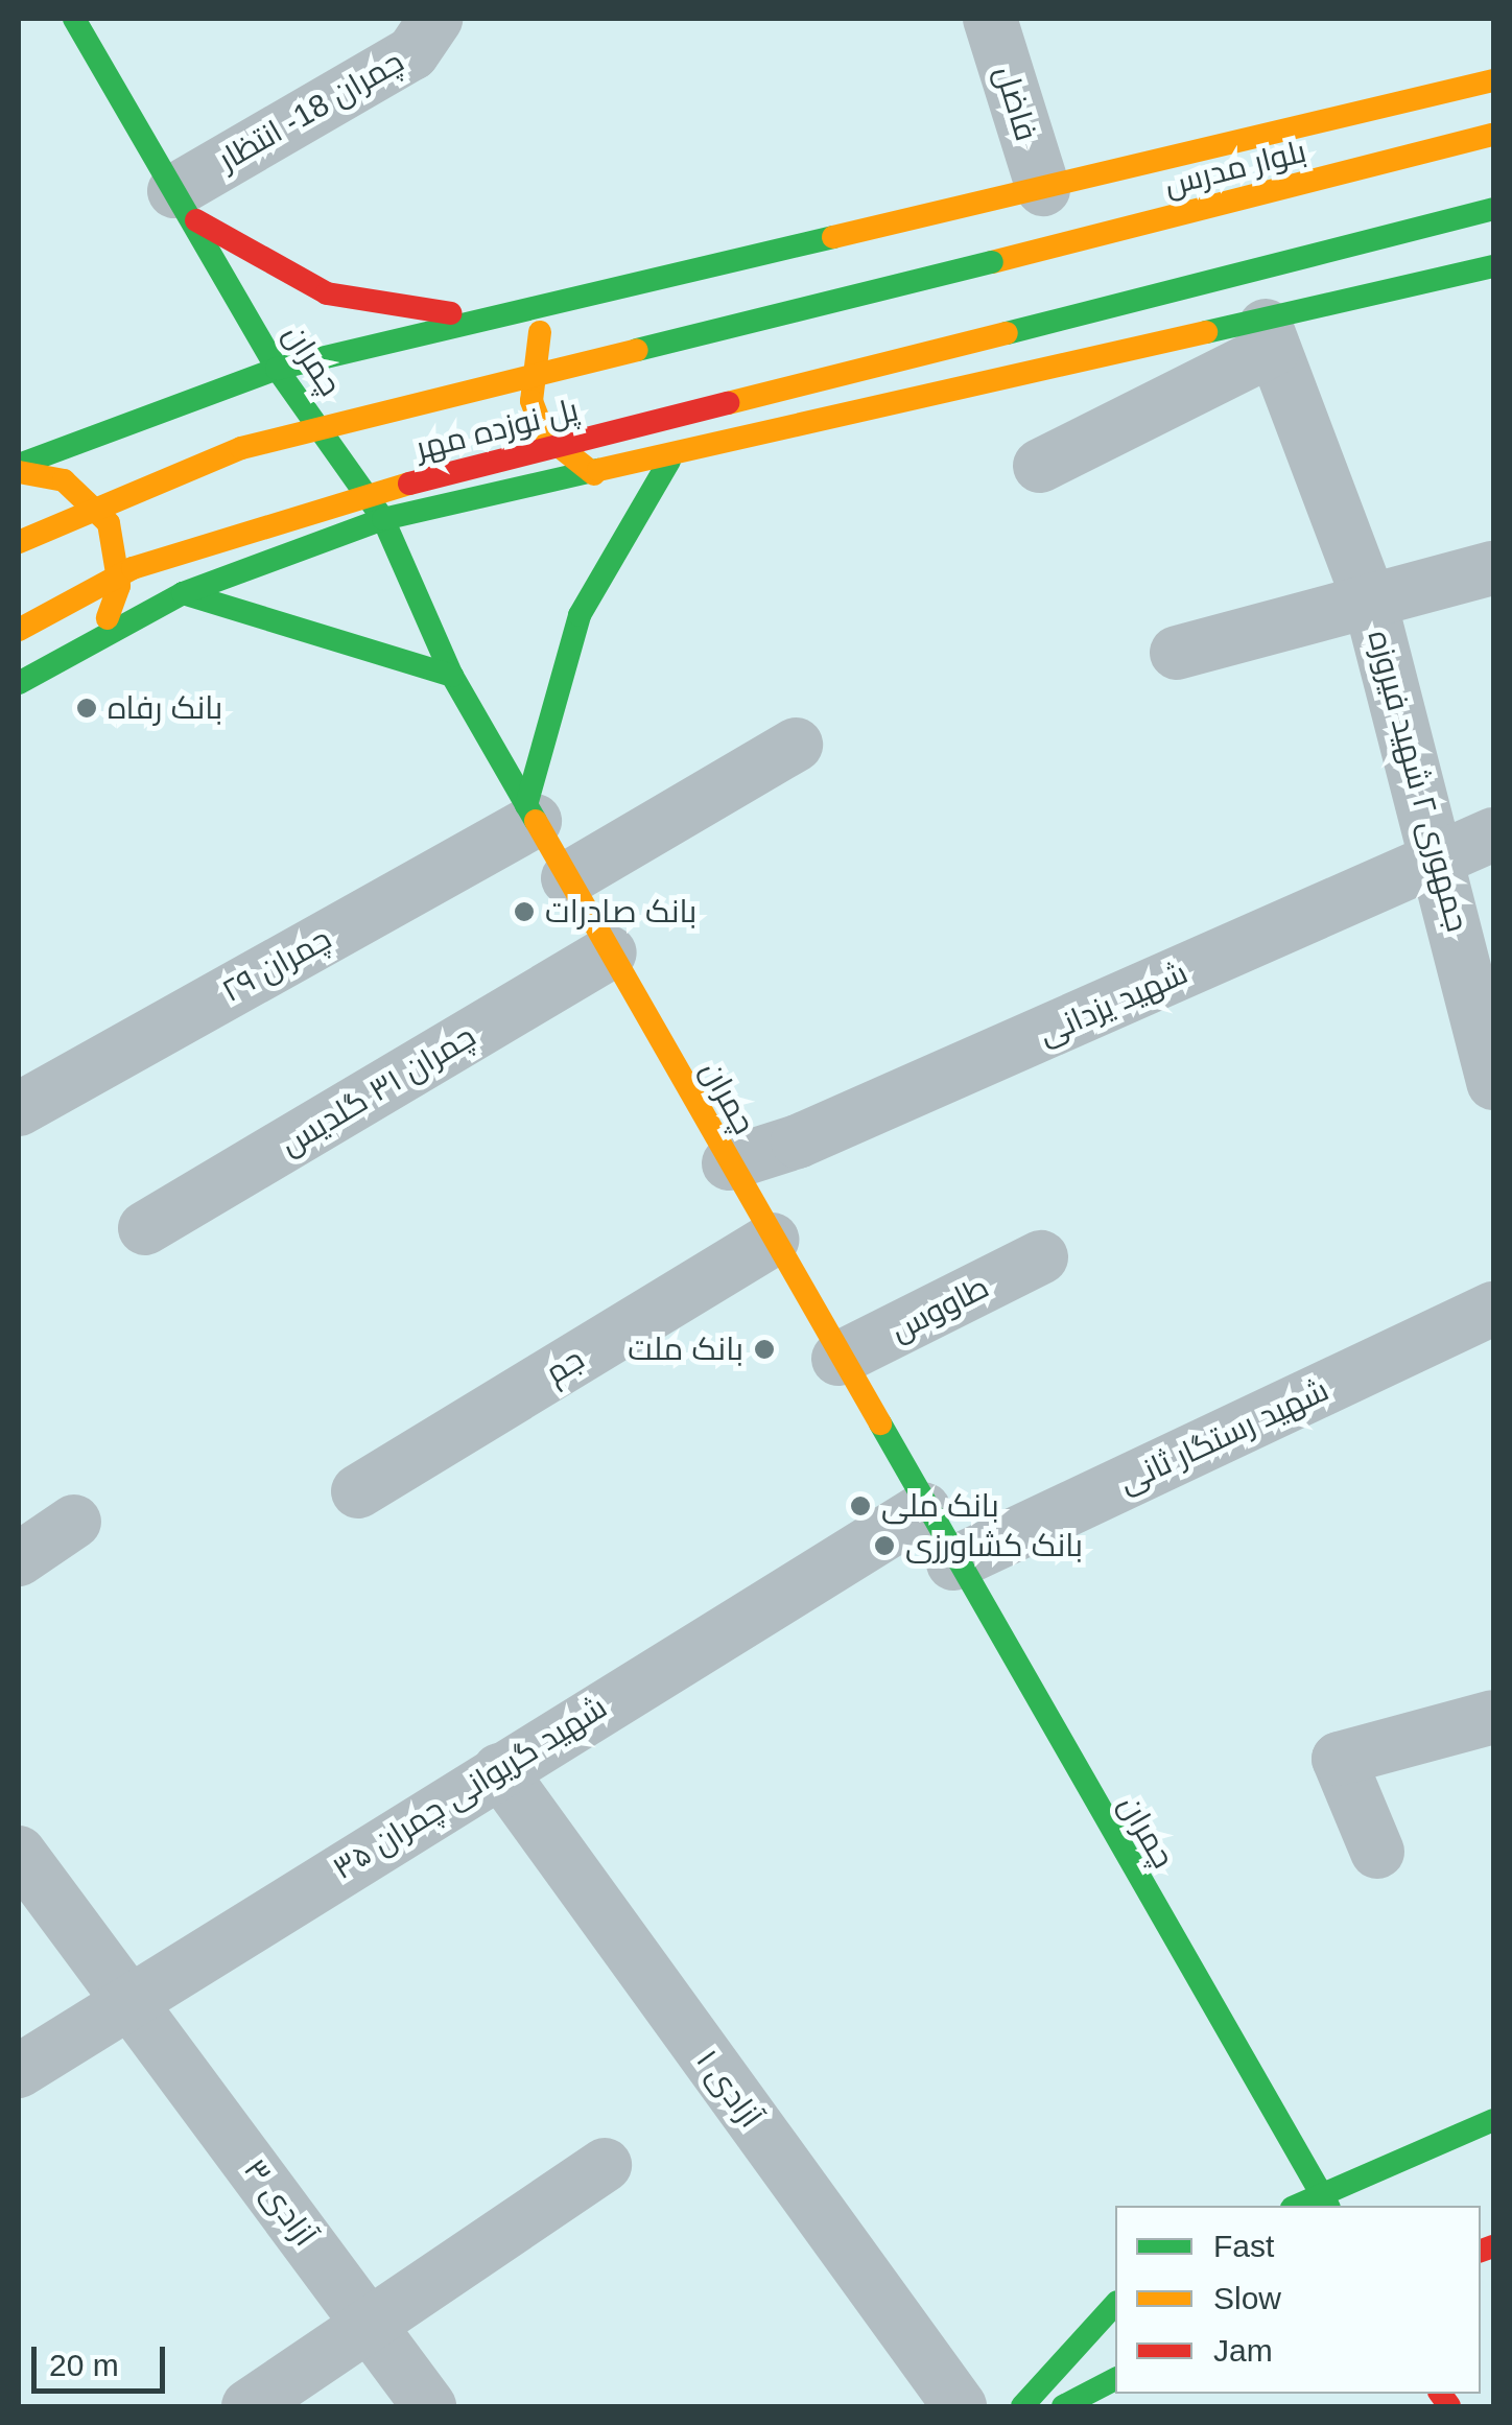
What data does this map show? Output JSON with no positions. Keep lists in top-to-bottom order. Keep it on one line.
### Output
{"streets":{"main road":["بلوار مدرس","چمران","پل نوزده مهر"],"street":["فاضل","چمران 18- انتظار","جمهوری ۲ شهید فیروزه","چمران ۲۹","شهید یزدانی","چمران ۳۱ گلدیس","طاووس","جم","شهید رستگار ثانی","شهید گریوانی چمران ۳۵","آزادی ۱","آزادی ۳"]},"crossings":[["چمران 18- انتظار","چمران"],["بلوار مدرس","پل نوزده مهر"],["چمران","چمران ۲۹"],["چمران","شهید یزدانی"],["چمران","چمران ۳۱ گلدیس"],["چمران","طاووس"],["چمران","جم"],["چمران","شهید رستگار ثانی"],["چمران","شهید گریوانی چمران ۳۵"],["جمهوری ۲ شهید فیروزه","شهید یزدانی"],["شهید گریوانی چمران ۳۵","آزادی ۱"],["شهید گریوانی چمران ۳۵","آزادی ۳"]],"places":["بانک رفاه","بانک صادرات","بانک ملت","بانک ملی","بانک کشاورزی"],"legend":["Fast","Slow","Jam"],"scale_bar":"20 m"}
